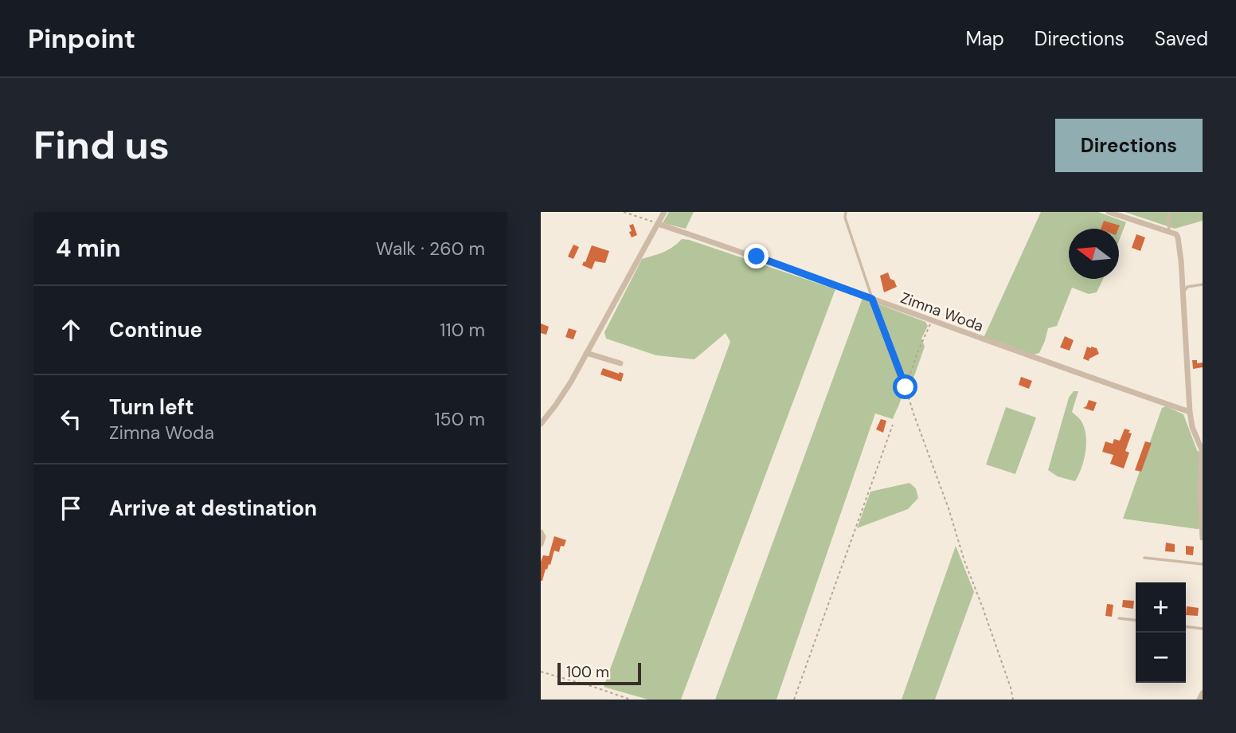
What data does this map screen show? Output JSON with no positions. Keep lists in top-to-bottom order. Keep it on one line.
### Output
{"streets":{"street":["Zimna Woda"]},"scale_bar":"100 m","north":"left","page":{"header":"Pinpoint","nav":["Map","Directions","Saved"],"buttons":"Directions","title":"Find us","heading":["4 min","Walk · 260 m"],"list":[["Continue","110 m"],["Turn left","Zimna Woda","150 m"],"Arrive at destination"],"map_buttons":["+","−"],"scale":"100 m"}}
